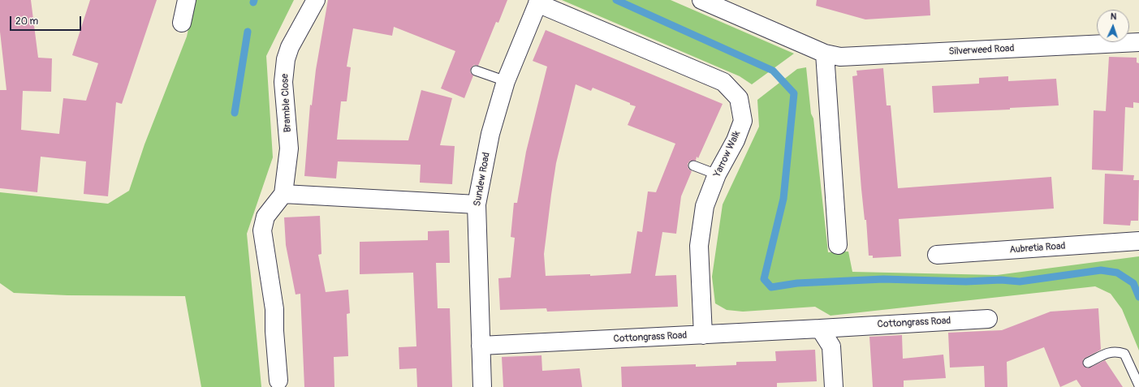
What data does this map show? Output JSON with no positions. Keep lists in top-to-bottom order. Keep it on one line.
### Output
{"streets":{"street":["Silverweed Road","Bramble Close","Yarrow Walk","Sundew Road","Aubretia Road","Cottongrass Road"]},"crossings":[["Yarrow Walk","Sundew Road"],["Yarrow Walk","Cottongrass Road"],["Sundew Road","Cottongrass Road"]],"scale_bar":"20 m","north":"top"}
